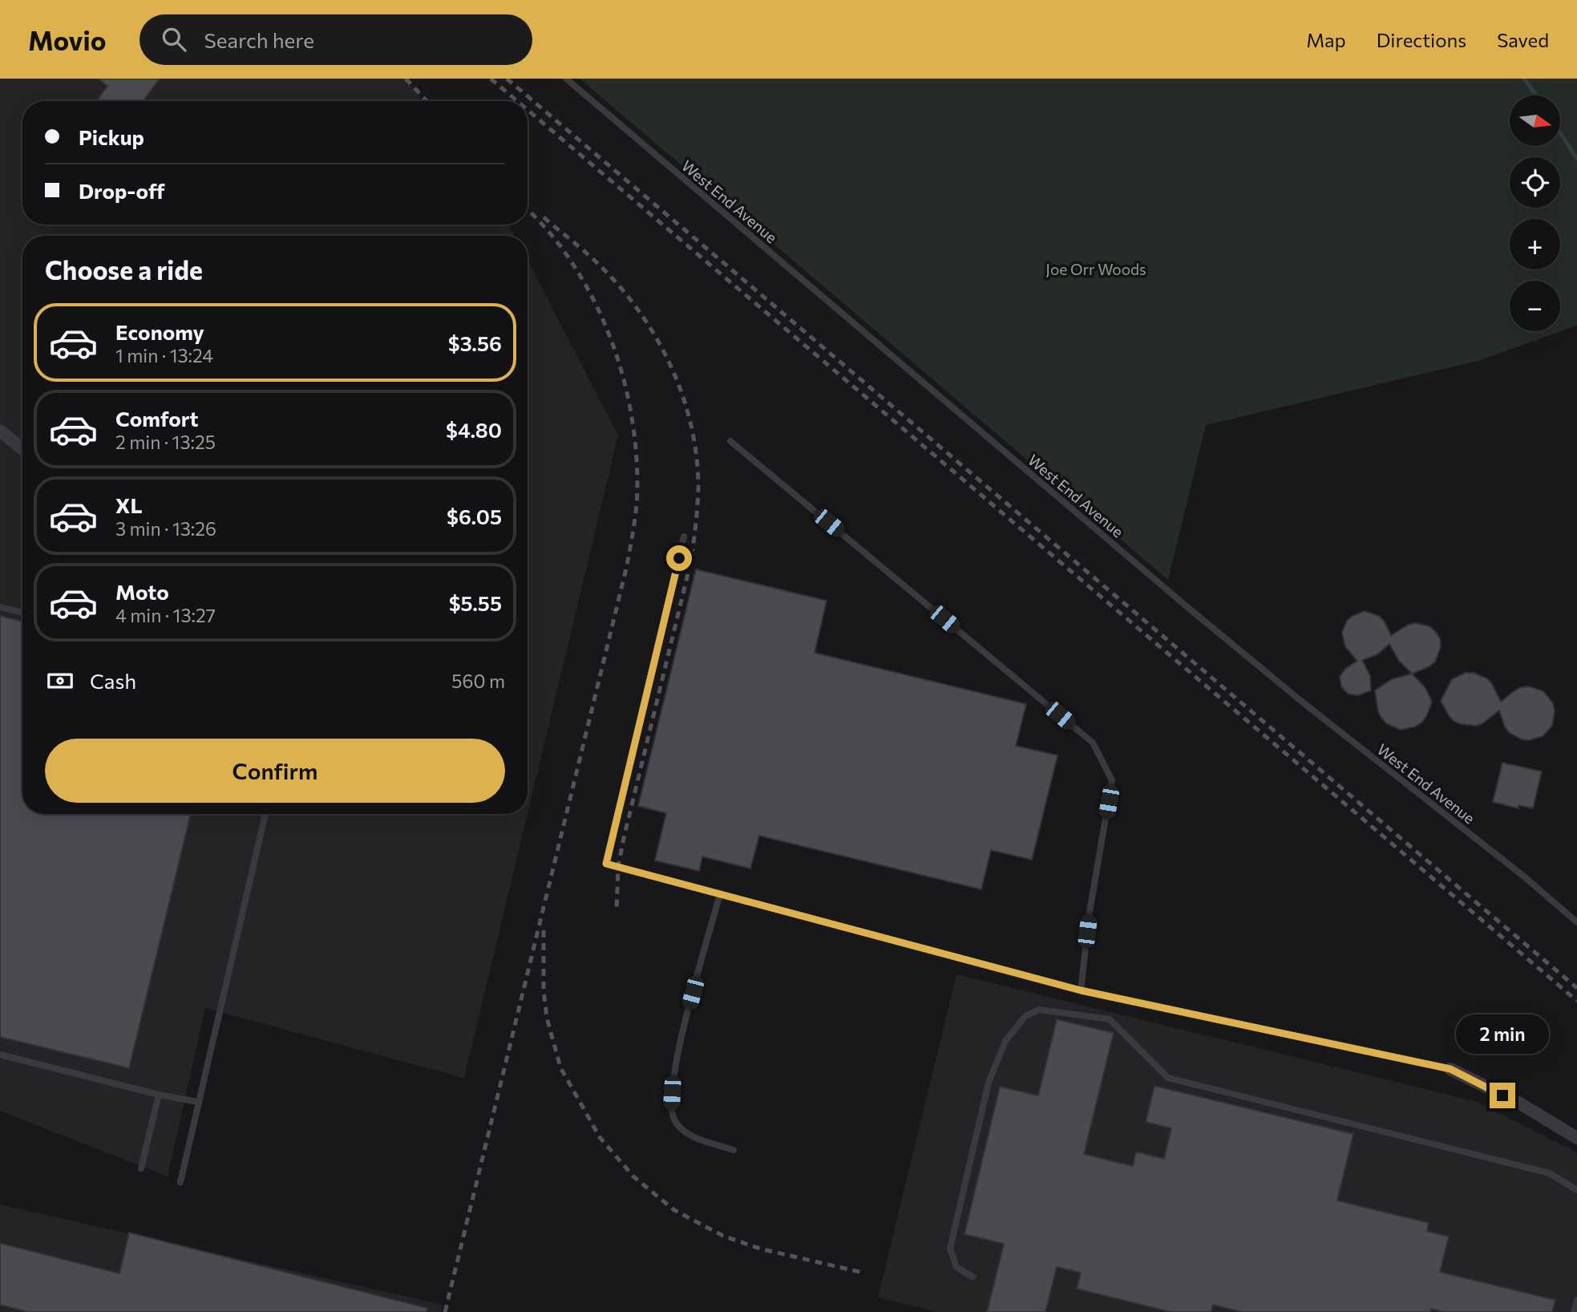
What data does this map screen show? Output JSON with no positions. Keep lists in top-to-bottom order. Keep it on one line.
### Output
{"streets":{"lane":["West End Avenue"]},"parks":["Joe Orr Woods"],"north":"right","page":{"header":"Movio","search":"Search here","nav":["Map","Directions","Saved"],"map_buttons":["+","−"],"banner":["Pickup","Drop-off"],"heading":"Choose a ride","list":[{"name":"Economy","note":"1 min · 13:24","value":"$3.56"},{"name":"Comfort","note":"2 min · 13:25","value":"$4.80"},{"name":"XL","note":"3 min · 13:26","value":"$6.05"},{"name":"Moto","note":"4 min · 13:27","value":"$5.55"}],"pay":["Cash","560 m"],"buttons":"Confirm","bubble":"2 min"}}
